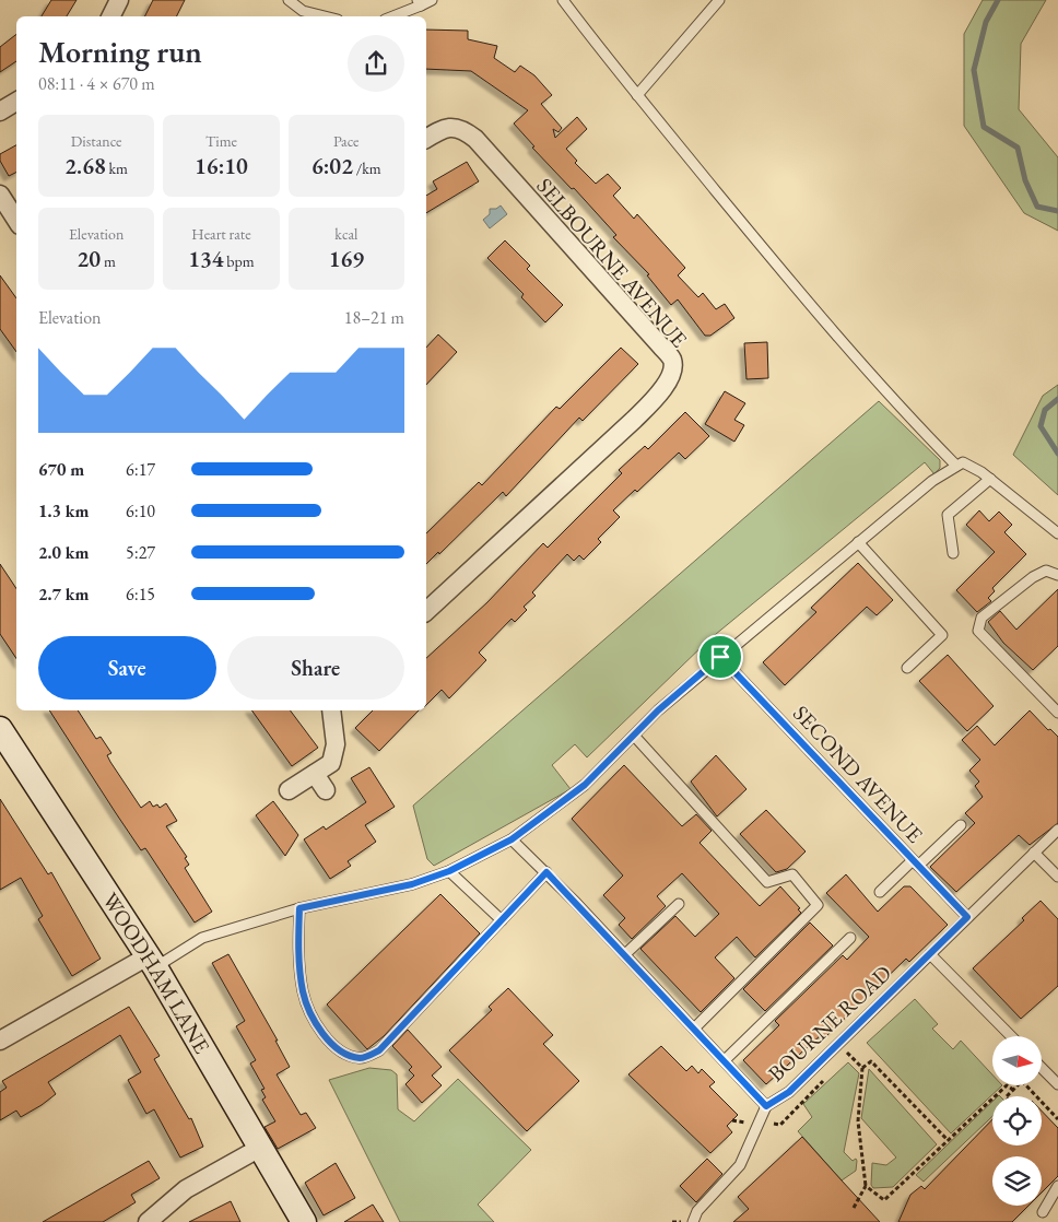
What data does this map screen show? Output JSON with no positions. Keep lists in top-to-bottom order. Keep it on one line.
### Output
{"streets":{"main road":["WOODHAM LANE"],"street":["SELBOURNE AVENUE"],"lane":["SECOND AVENUE","BOURNE ROAD"]},"crossings":[["SECOND AVENUE","BOURNE ROAD"]],"north":"right","page":{"heading":["Morning run","08:11 · 4 × 670 m"],"stats":[["Distance","2.68 km"],["Time","16:10"],["Pace","6:02 /km"],["Elevation","20 m"],["Heart rate","134 bpm"],["kcal","169"]],"chart":["Elevation","18–21 m"],"list":[{"name":"670 m","note":"6:17"},{"name":"1.3 km","note":"6:10"},{"name":"2.0 km","note":"5:27"},{"name":"2.7 km","note":"6:15"}],"buttons":["Save","Share"]}}
